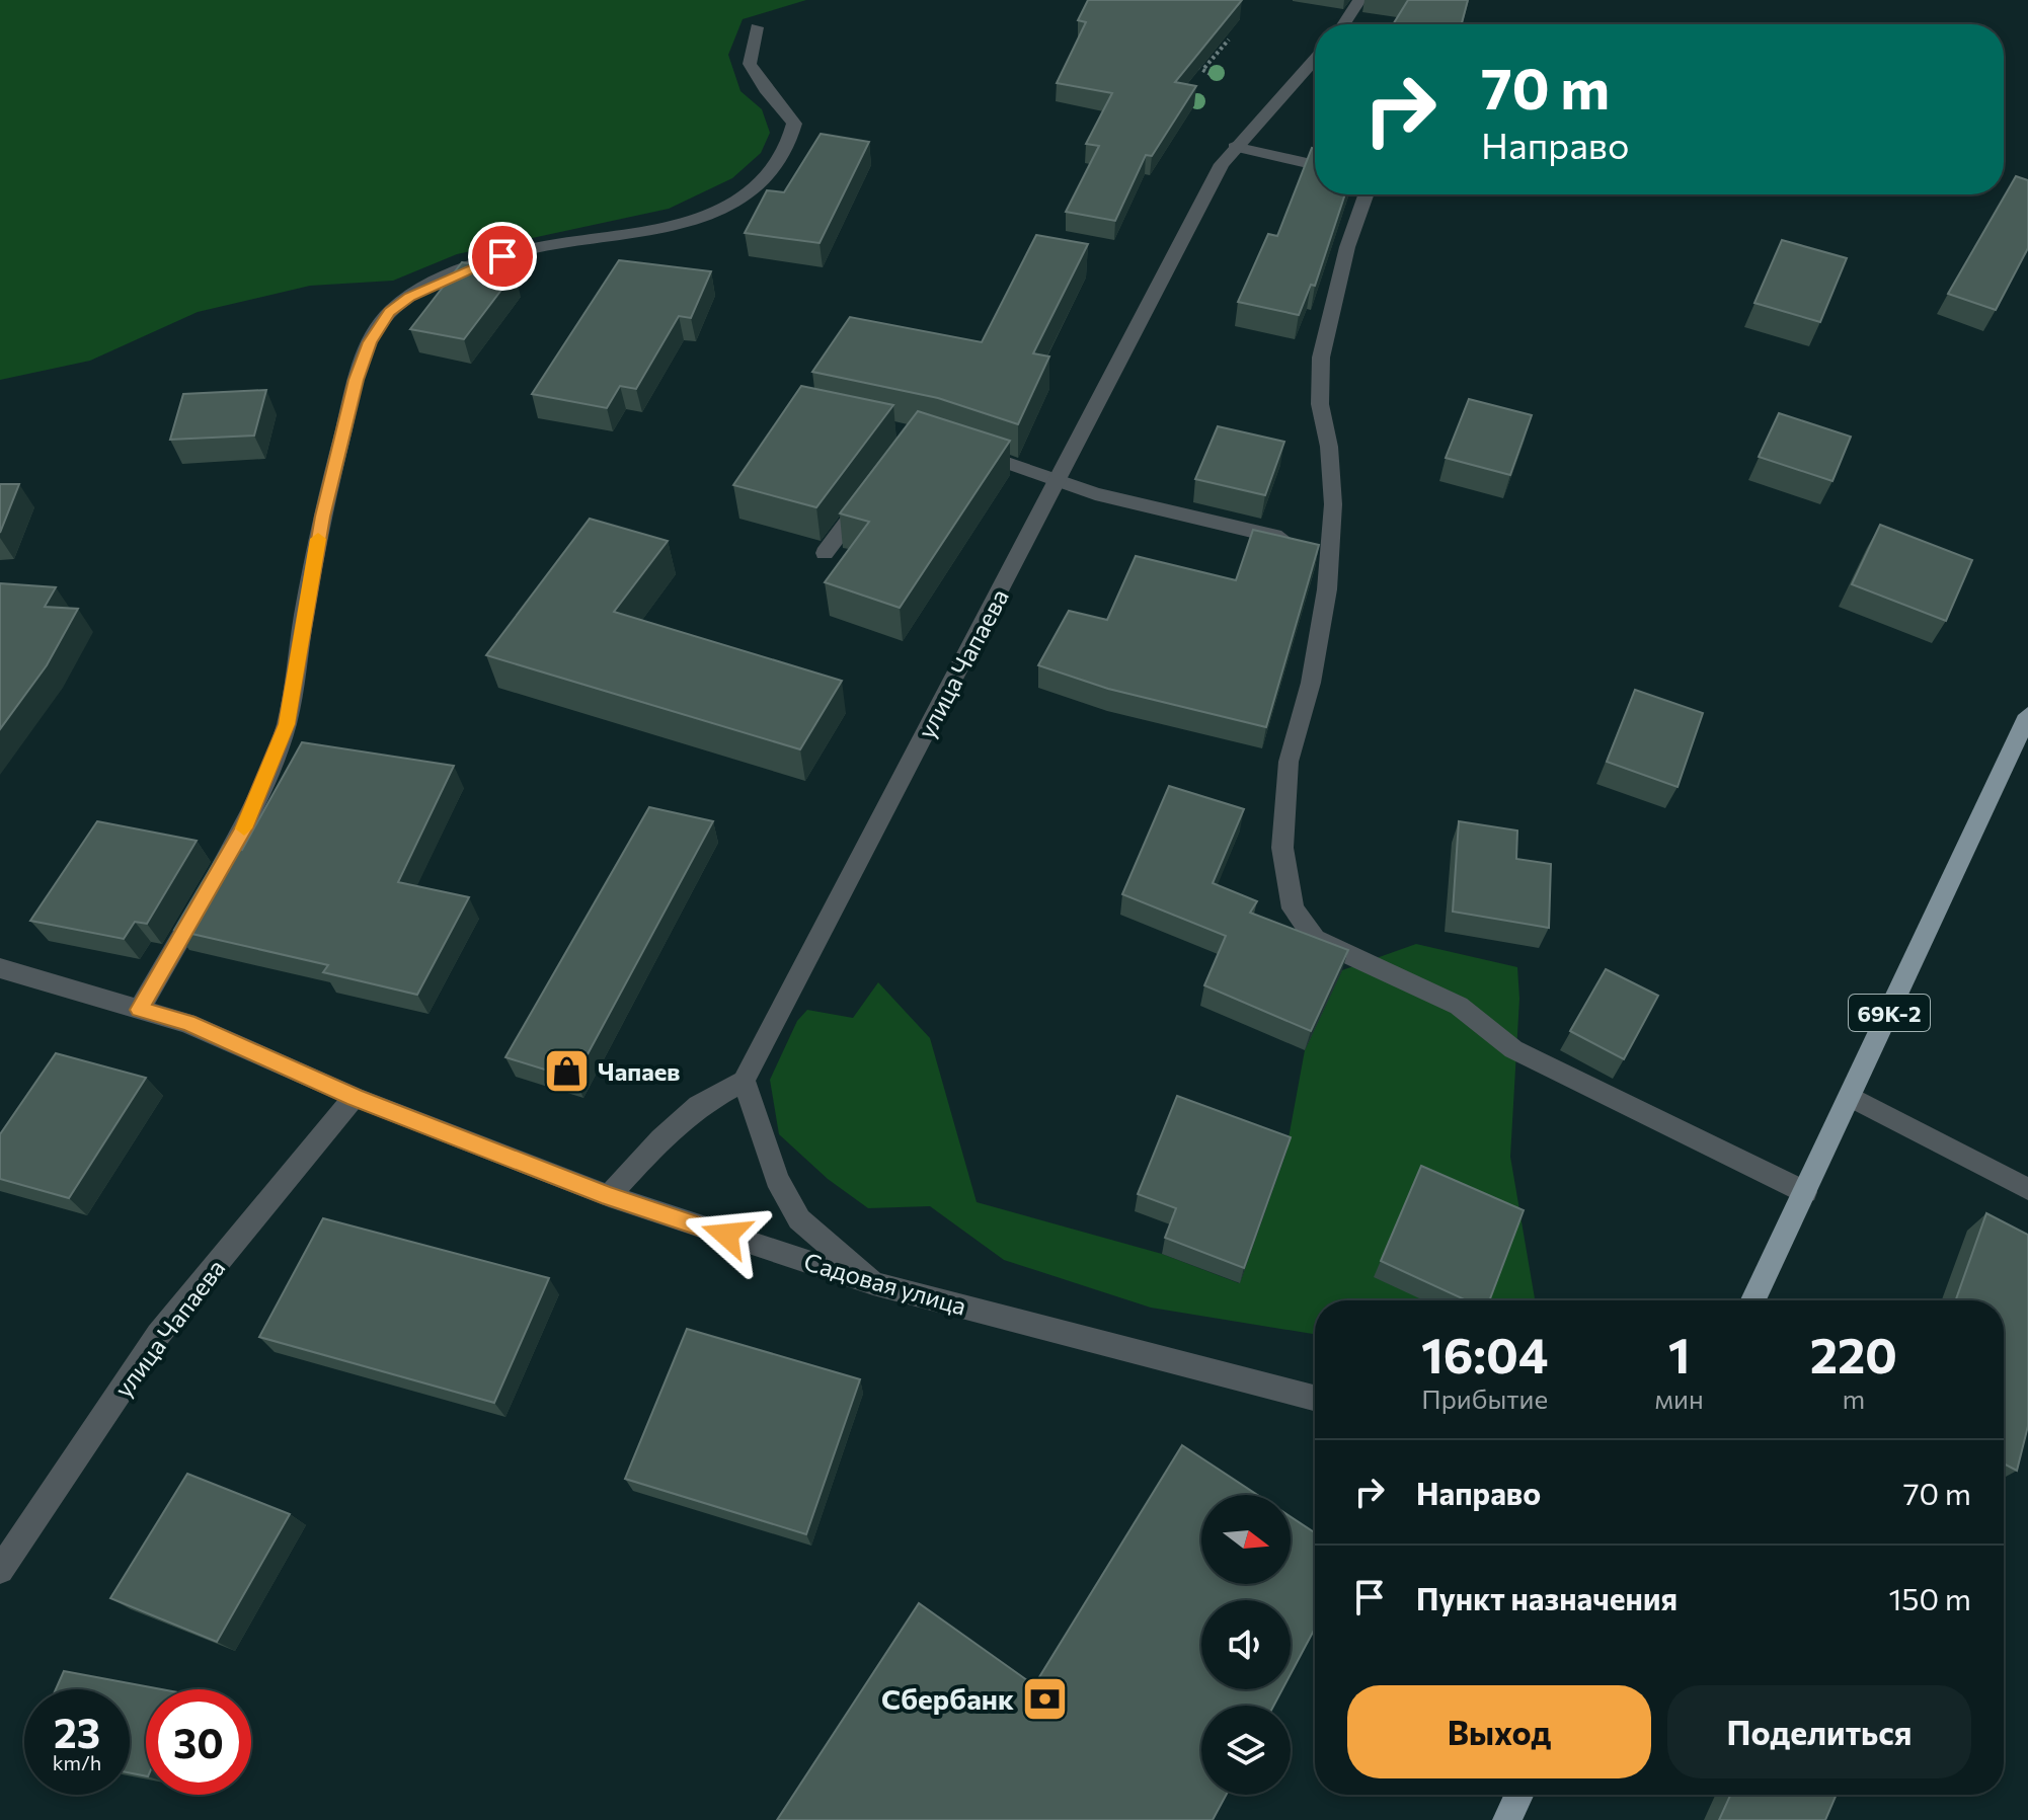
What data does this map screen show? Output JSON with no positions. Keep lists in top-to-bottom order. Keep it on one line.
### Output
{"streets":{"main road":["69К-2"],"street":["улица Чапаева","Садовая улица"]},"crossings":[["улица Чапаева","Садовая улица"]],"places":{"shop":["Чапаев"],"bank":["Сбербанк"]},"north":"right","page":{"turn":["70 m","Направо"],"eta":["16:04","Прибытие","1","мин","220","m"],"list":[{"name":"Направо","value":"70 m"},{"name":"Пункт назначения","value":"150 m"}],"buttons":["Выход","Поделиться"],"speed":"23 km/h","limit":"30"}}
